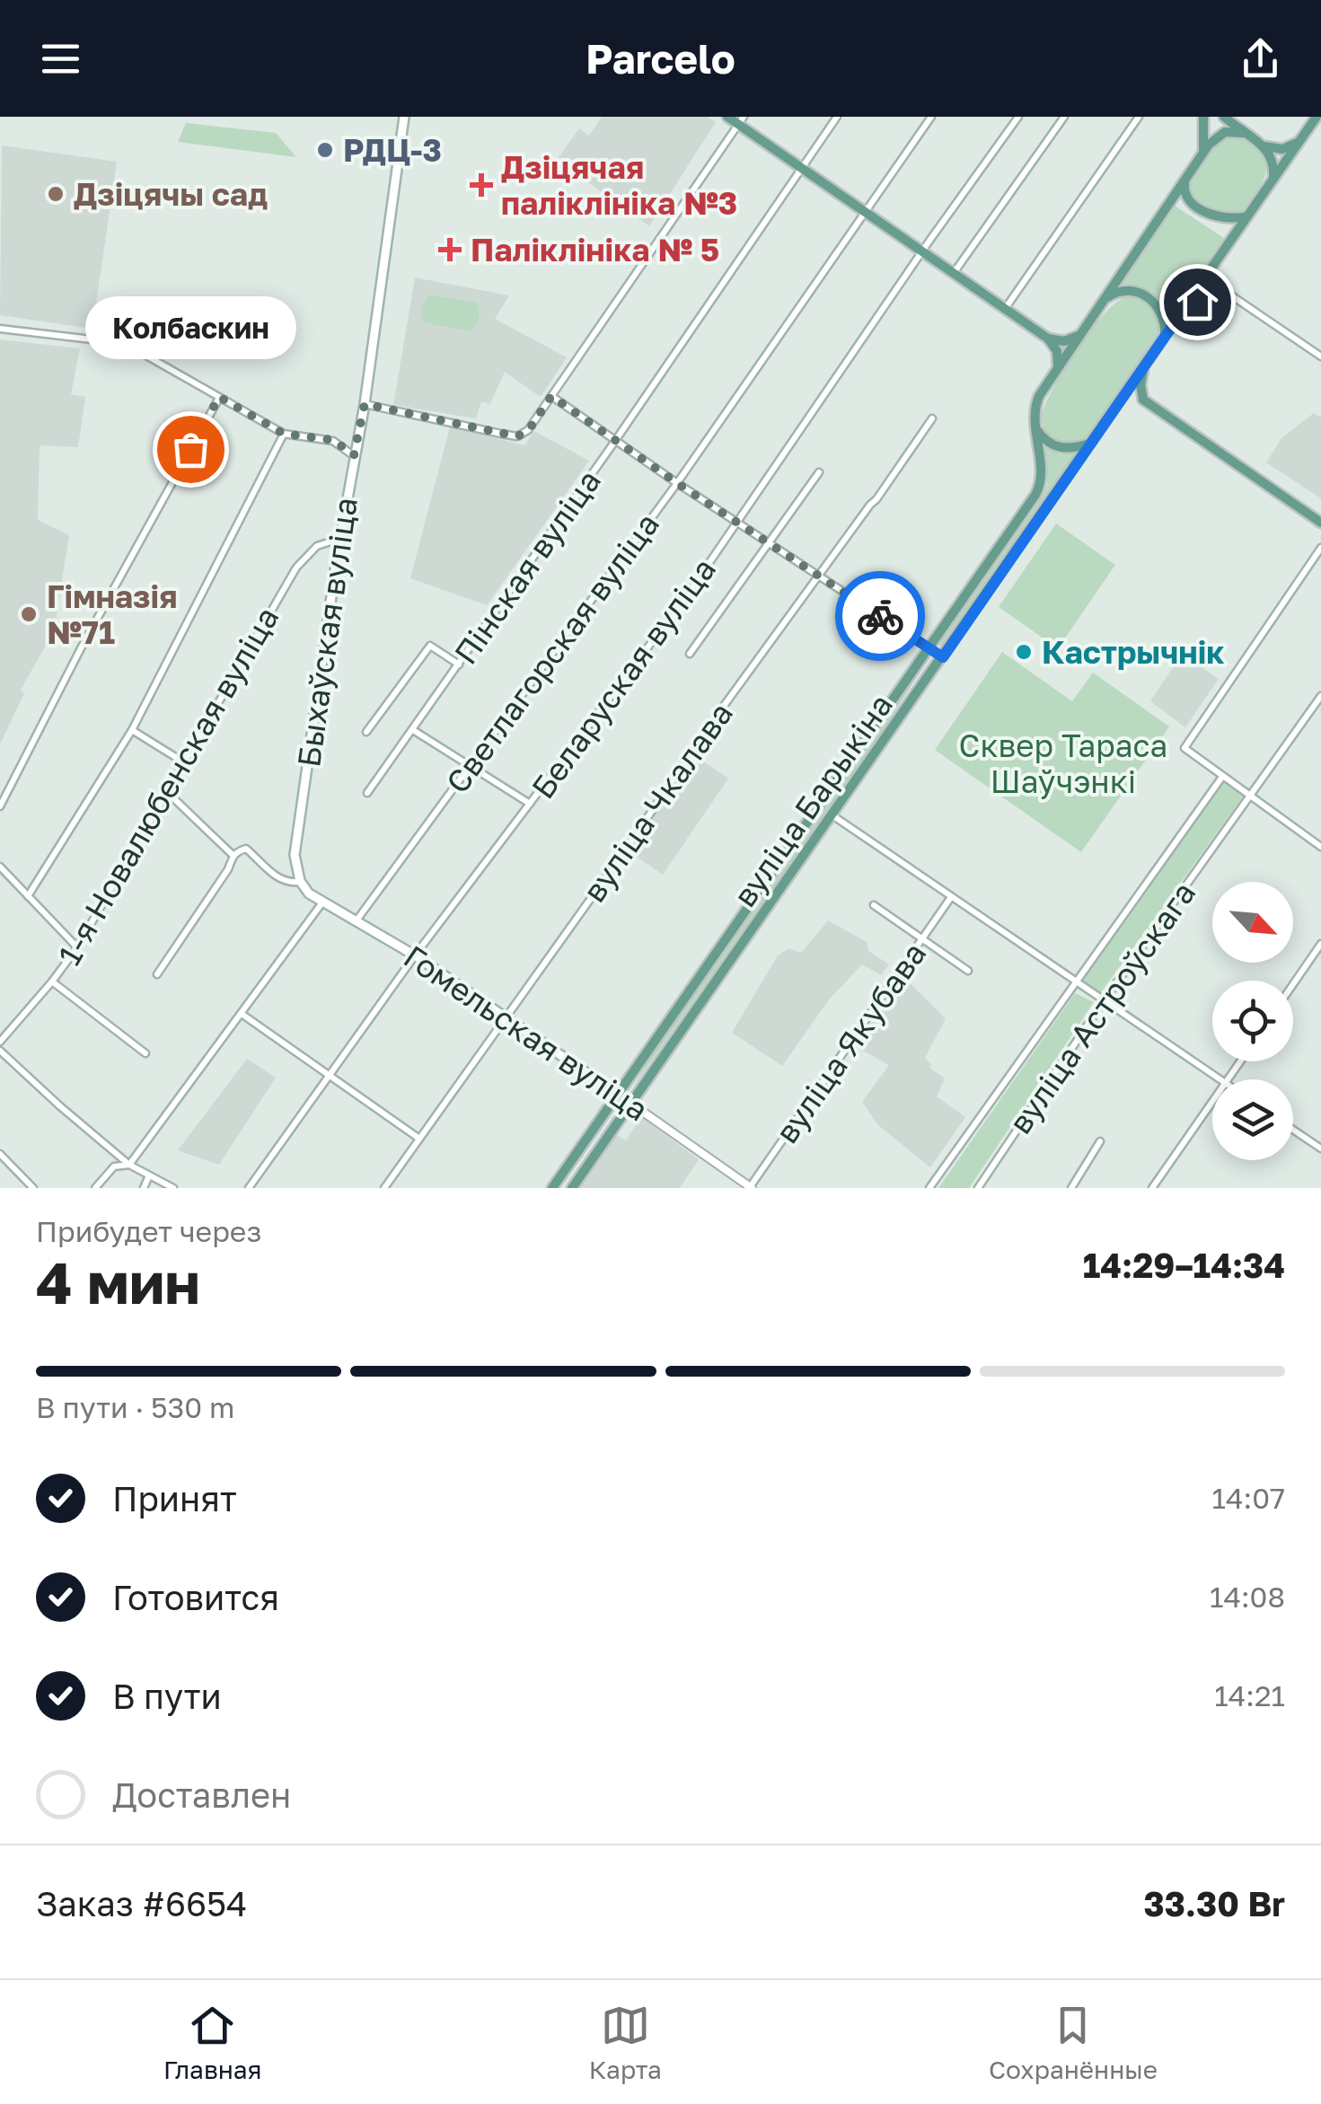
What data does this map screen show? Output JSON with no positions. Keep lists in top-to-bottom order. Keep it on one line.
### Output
{"streets":{"main road":["Быхаўская вуліца","вуліца Барыкіна","Гомельская вуліца"],"street":["Пінская вуліца","Светлагорская вуліца","Беларуская вуліца","1-я Новалюбенская вуліца","вуліца Чкалава","вуліца Астроўскага","вуліца Якубава"]},"crossings":[["Быхаўская вуліца","1-я Новалюбенская вуліца"],["Быхаўская вуліца","Гомельская вуліца"],["Светлагорская вуліца","Гомельская вуліца"],["Беларуская вуліца","Гомельская вуліца"],["вуліца Барыкіна","Гомельская вуліца"],["вуліца Чкалава","Гомельская вуліца"],["Гомельская вуліца","вуліца Якубава"]],"parks":["Сквер Тараса Шаўчэнкі"],"places":{"other":["РДЦ-3","Дзіцячы сад","Колбаскин","Гімназія №71","Кастрычнік"],"health":["Дзіцячая паліклініка №3","Паліклініка № 5"]},"north":"bottom right","page":{"header":"Parcelo","bubble":"Колбаскин","heading":["4 мин","Прибудет через","14:29–14:34"],"panel":["Заказ #6654","33.30 Br"],"bar":"В пути · 530 m","list":[["Принят","14:07"],["Готовится","14:08"],["В пути","14:21"],"Доставлен"],"tabs":["Главная","Карта","Сохранённые"]}}
